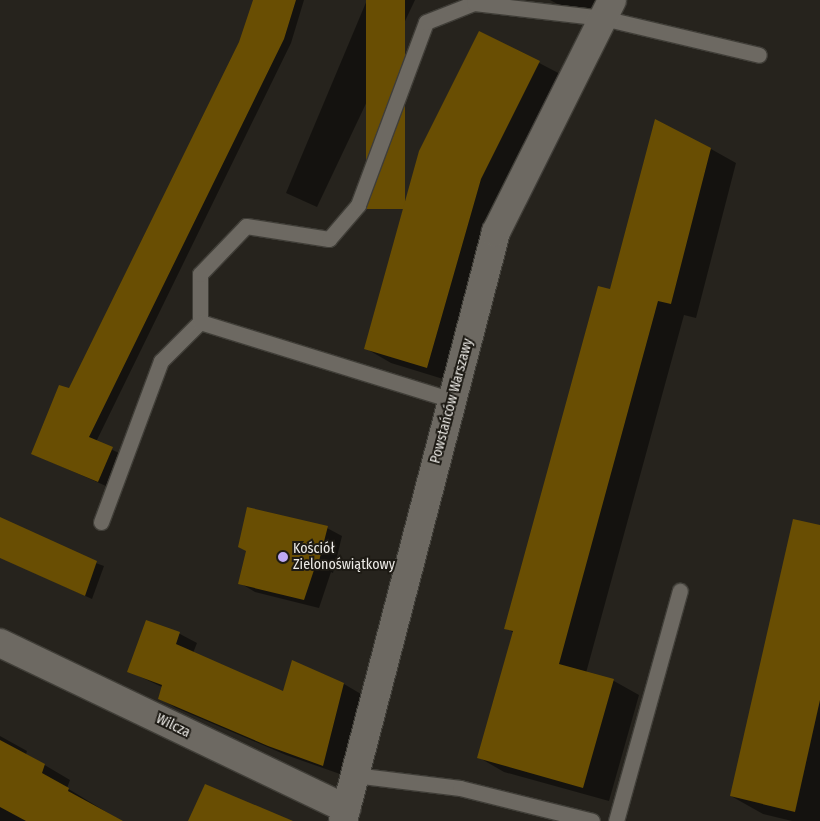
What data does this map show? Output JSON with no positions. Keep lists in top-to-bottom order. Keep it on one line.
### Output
{"streets":{"street":["Powstańców Warszawy","Wilcza"]},"crossings":[["Powstańców Warszawy","Wilcza"]],"places":["Kościół Zielonoświątkowy"]}
